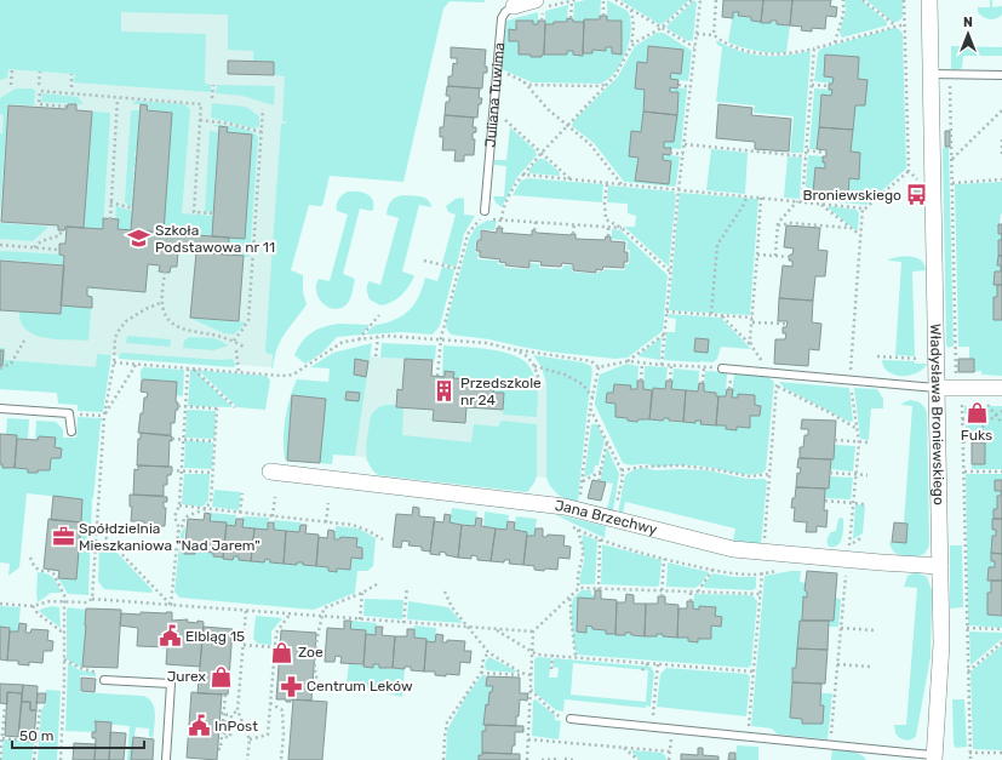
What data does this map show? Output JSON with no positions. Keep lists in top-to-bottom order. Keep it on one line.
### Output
{"streets":{"street":["Juliana Tuwima","Władysława Broniewskiego","Jana Brzechwy"]},"crossings":[["Władysława Broniewskiego","Jana Brzechwy"]],"places":{"bus stop":["Broniewskiego"],"school or university":["Szkoła Podstawowa nr 11"],"building":["Przedszkole nr 24"],"shop":["Fuks","Zoe","Jurex"],"office":["Spółdzielnia Mieszkaniowa \"Nad Jarem\""],"public building":["Elbląg 15","InPost"],"pharmacy":["Centrum Leków"]},"scale_bar":"50 m","north":"top"}
